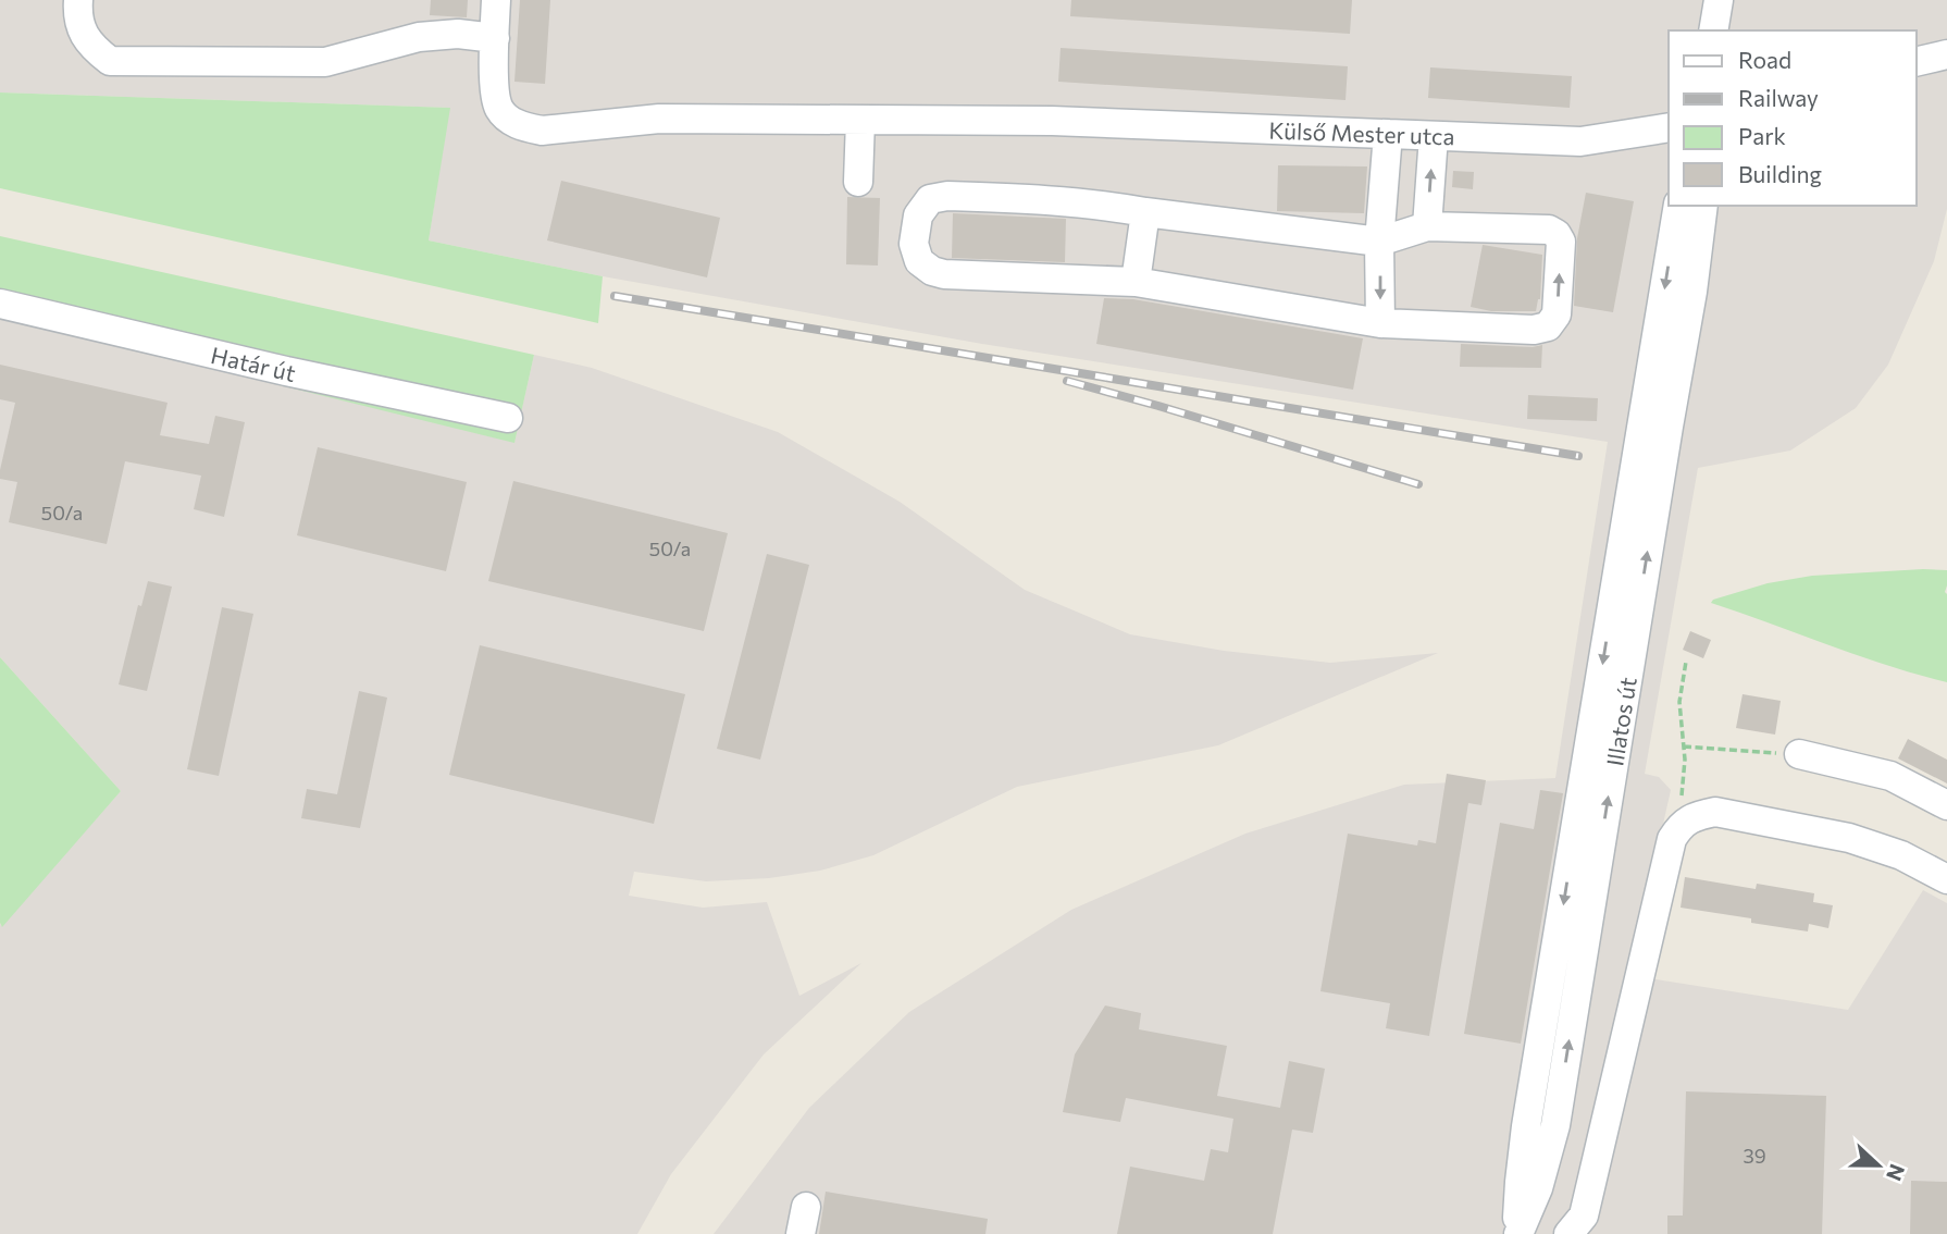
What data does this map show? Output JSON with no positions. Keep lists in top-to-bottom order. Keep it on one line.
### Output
{"streets":{"street":["Külső Mester utca","Határ út","Illatos út"]},"house_numbers":["50/a","50/a","39"],"legend":["Road","Railway","Park","Building"],"north":"right"}
